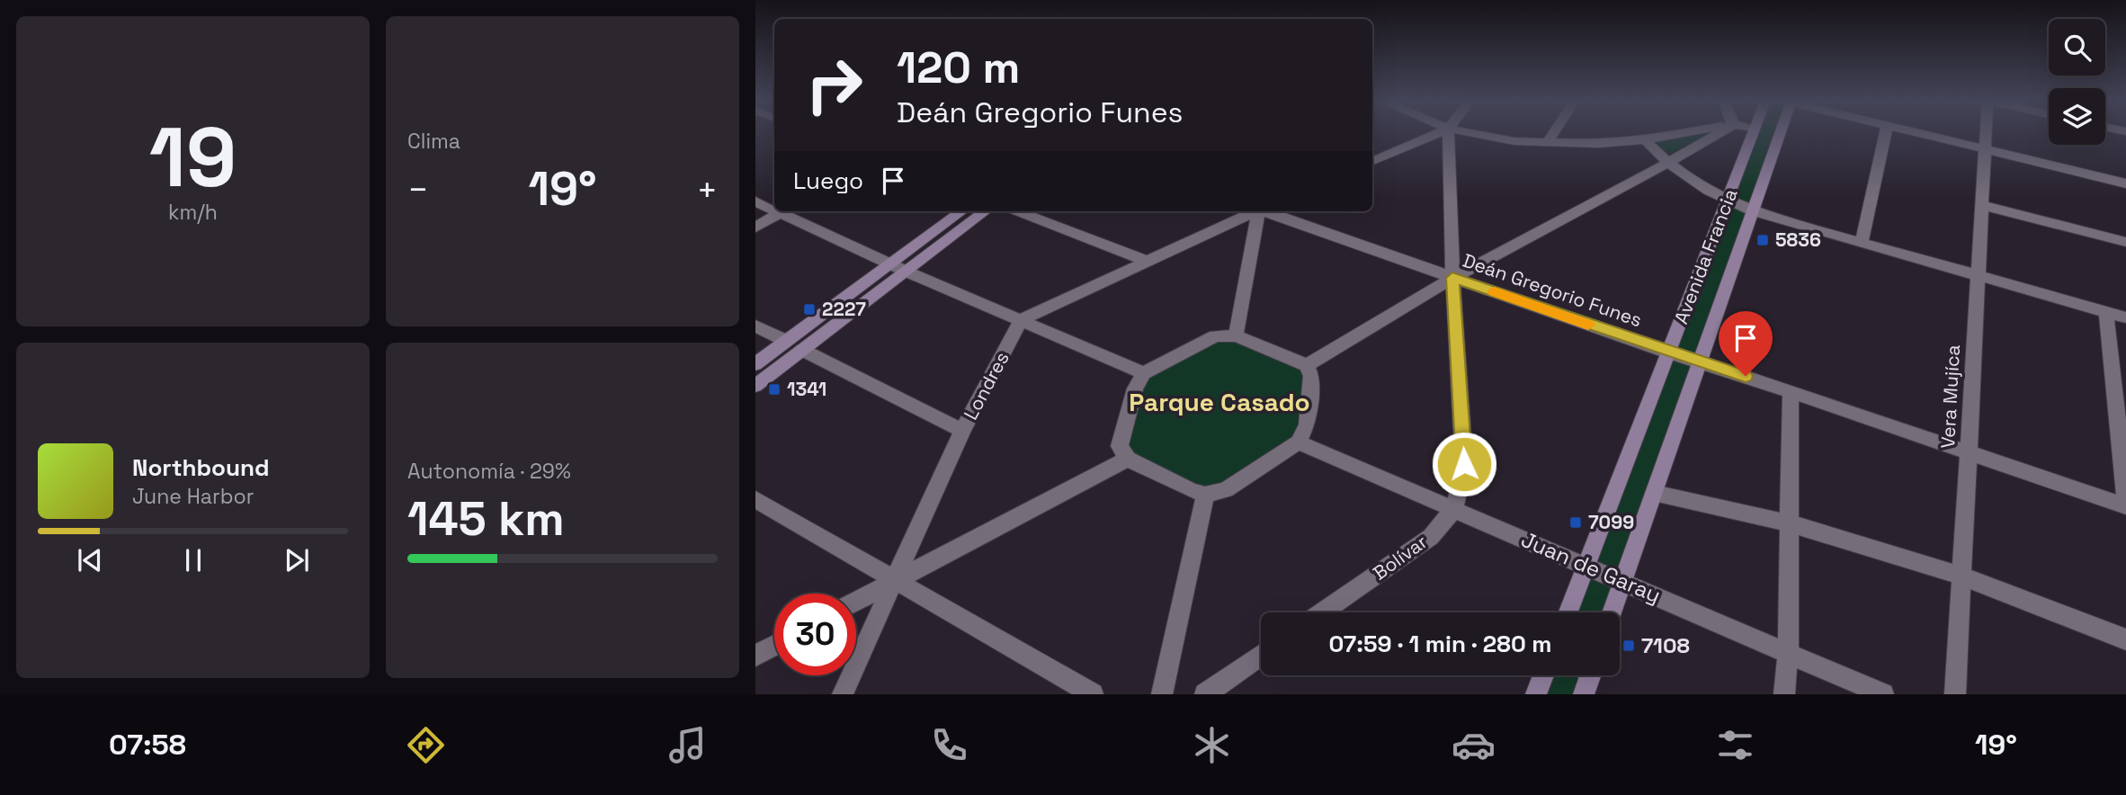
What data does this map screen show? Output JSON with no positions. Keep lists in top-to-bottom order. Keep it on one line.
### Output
{"streets":{"main road":["Avenida Francia"],"street":["Deán Gregorio Funes","Londres","Vera Mujíca","Bolívar","Juan de Garay"]},"crossings":[["Avenida Francia","Deán Gregorio Funes"],["Avenida Francia","Juan de Garay"],["Deán Gregorio Funes","Vera Mujíca"],["Deán Gregorio Funes","Bolívar"],["Bolívar","Juan de Garay"]],"districts":["Parque Casado"],"places":{"transit":["5836","2227","1341","7099","7108"]},"page":{"tile":[["19","km/h"],"Clima",["Autonomía · 29%","145 km"]],"turn":["120 m","Deán Gregorio Funes"],"then":"Luego","heat":["−","19°","+"],"song":["Northbound","June Harbor"],"limit":"30","trip":"07:59 · 1 min · 280 m","tabs":["07:58","19°"]}}
